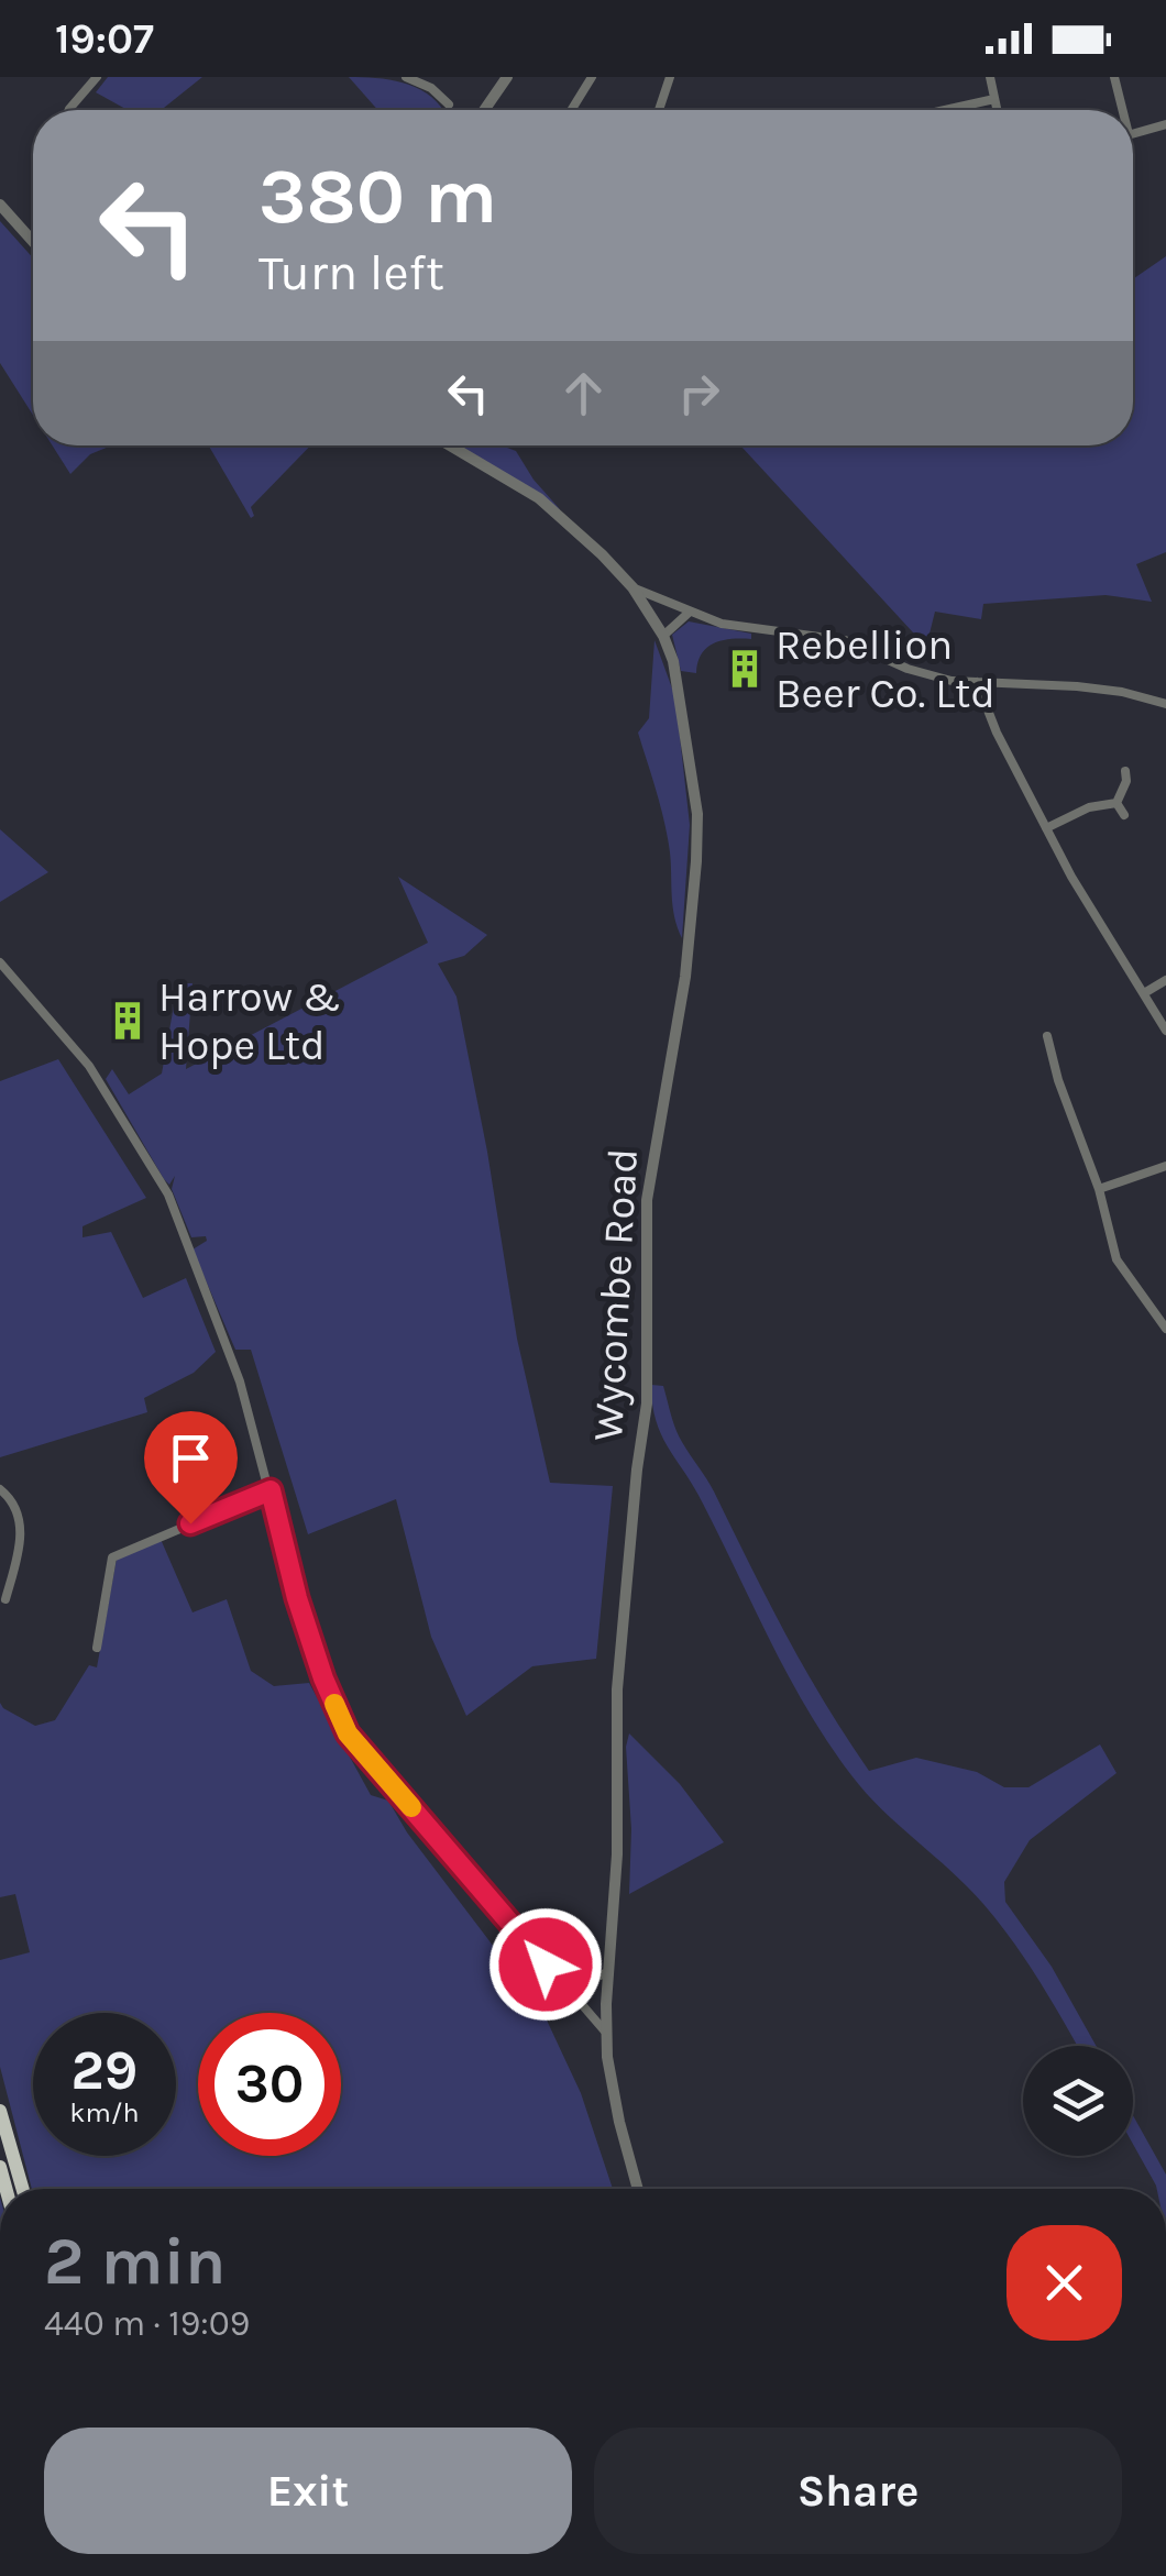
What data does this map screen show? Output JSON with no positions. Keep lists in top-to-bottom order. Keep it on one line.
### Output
{"streets":{"street":["Wycombe Road"]},"places":{"building":["Rebellion Beer Co. Ltd","Harrow & Hope Ltd"]},"page":{"status":"19:07","turn":["380 m","Turn left"],"speed":"29 km/h","limit":"30","heading":["2 min","440 m · 19:09"],"buttons":["Exit","Share"]}}
